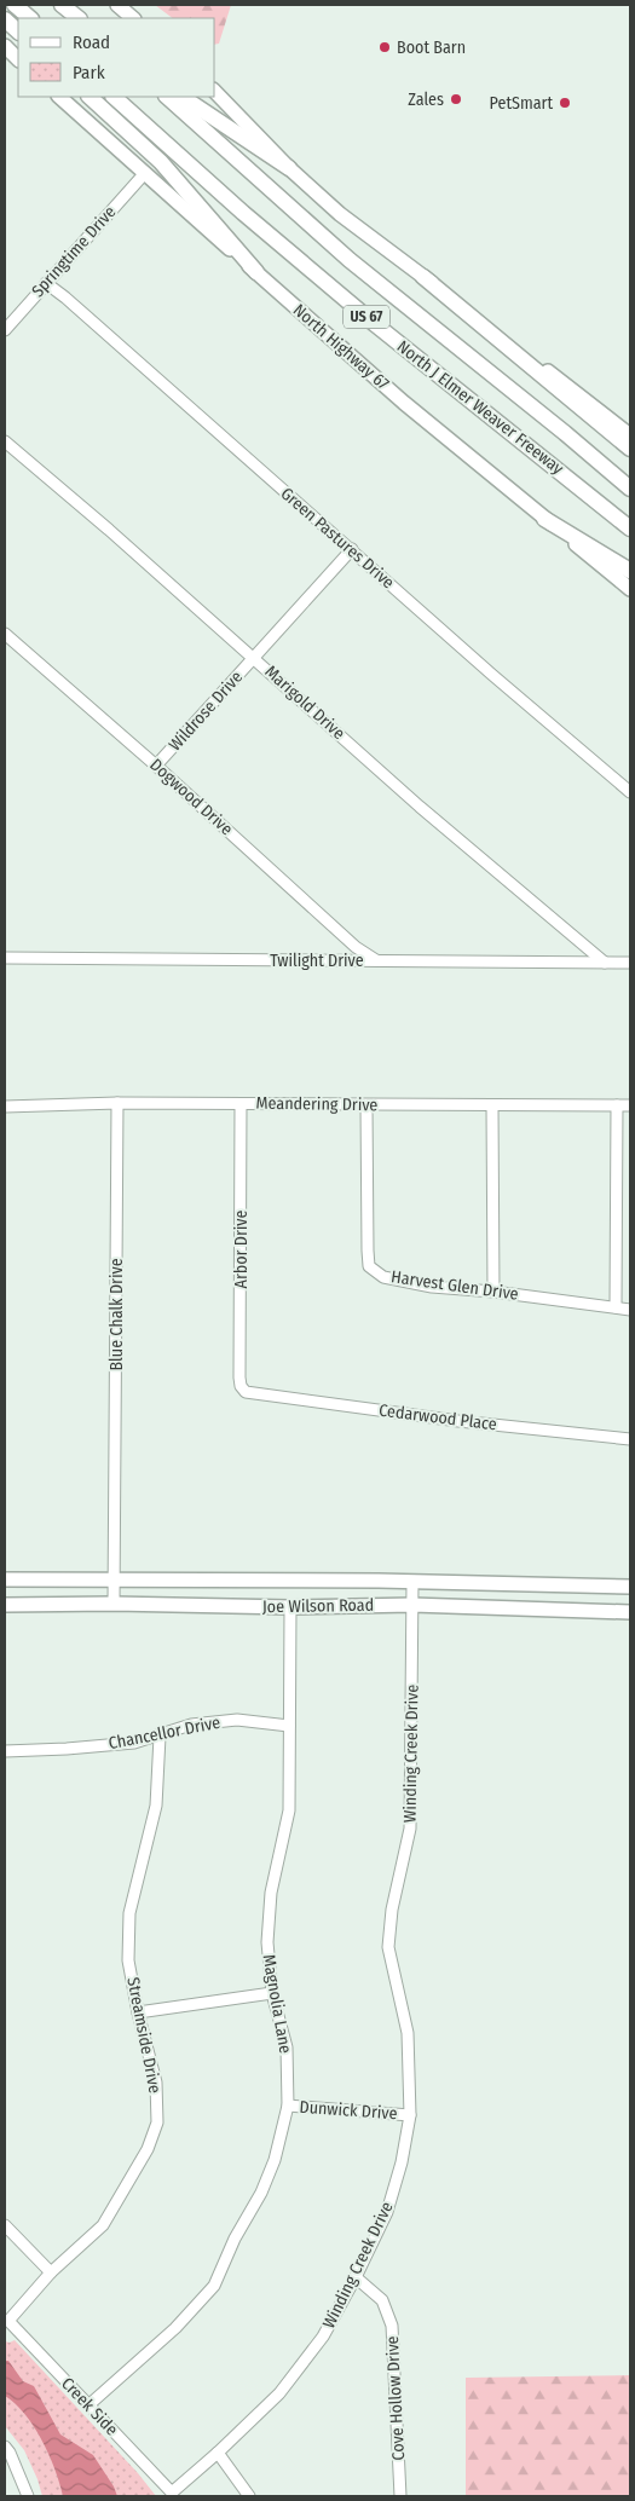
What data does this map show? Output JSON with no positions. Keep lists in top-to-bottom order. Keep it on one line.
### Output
{"streets":{"highway":["US 67","North J Elmer Weaver Freeway"],"main road":["North Highway 67","Joe Wilson Road"],"street":["Springtime Drive","Green Pastures Drive","Marigold Drive","Wildrose Drive","Dogwood Drive","Twilight Drive","Meandering Drive","Arbor Drive","Harvest Glen Drive","Blue Chalk Drive","Cedarwood Place","Chancellor Drive","Winding Creek Drive","Magnolia Lane","Streamside Drive","Dunwick Drive","Cove Hollow Drive","Creek Side"]},"crossings":[["Springtime Drive","North Highway 67"],["Springtime Drive","Green Pastures Drive"],["Green Pastures Drive","Wildrose Drive"],["Marigold Drive","Wildrose Drive"],["Marigold Drive","Twilight Drive"],["Wildrose Drive","Dogwood Drive"],["Dogwood Drive","Twilight Drive"],["Meandering Drive","Arbor Drive"],["Meandering Drive","Harvest Glen Drive"],["Meandering Drive","Blue Chalk Drive"],["Arbor Drive","Cedarwood Place"],["Blue Chalk Drive","Joe Wilson Road"],["Joe Wilson Road","Winding Creek Drive"],["Joe Wilson Road","Magnolia Lane"],["Chancellor Drive","Magnolia Lane"],["Chancellor Drive","Streamside Drive"],["Winding Creek Drive","Dunwick Drive"],["Winding Creek Drive","Cove Hollow Drive"],["Winding Creek Drive","Creek Side"],["Magnolia Lane","Dunwick Drive"],["Magnolia Lane","Creek Side"],["Streamside Drive","Creek Side"]],"places":["Boot Barn","Zales","PetSmart"],"legend":["Road","Park"]}
